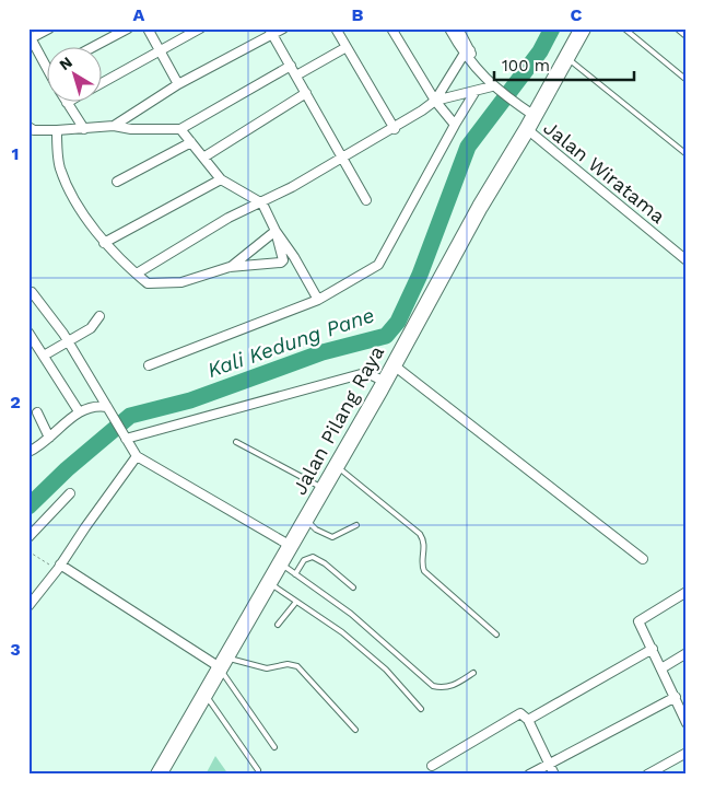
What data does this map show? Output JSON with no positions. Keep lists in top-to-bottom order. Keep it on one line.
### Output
{"streets":{"highway":["Jalan Pilang Raya"],"street":["Jalan Wiratama"]},"crossings":[["Jalan Wiratama","Jalan Pilang Raya"]],"water":["Kali Kedung Pane"],"scale_bar":"100 m","north":"top left","grid":{"columns":["A","B","C"],"rows":["1","2","3"]}}
